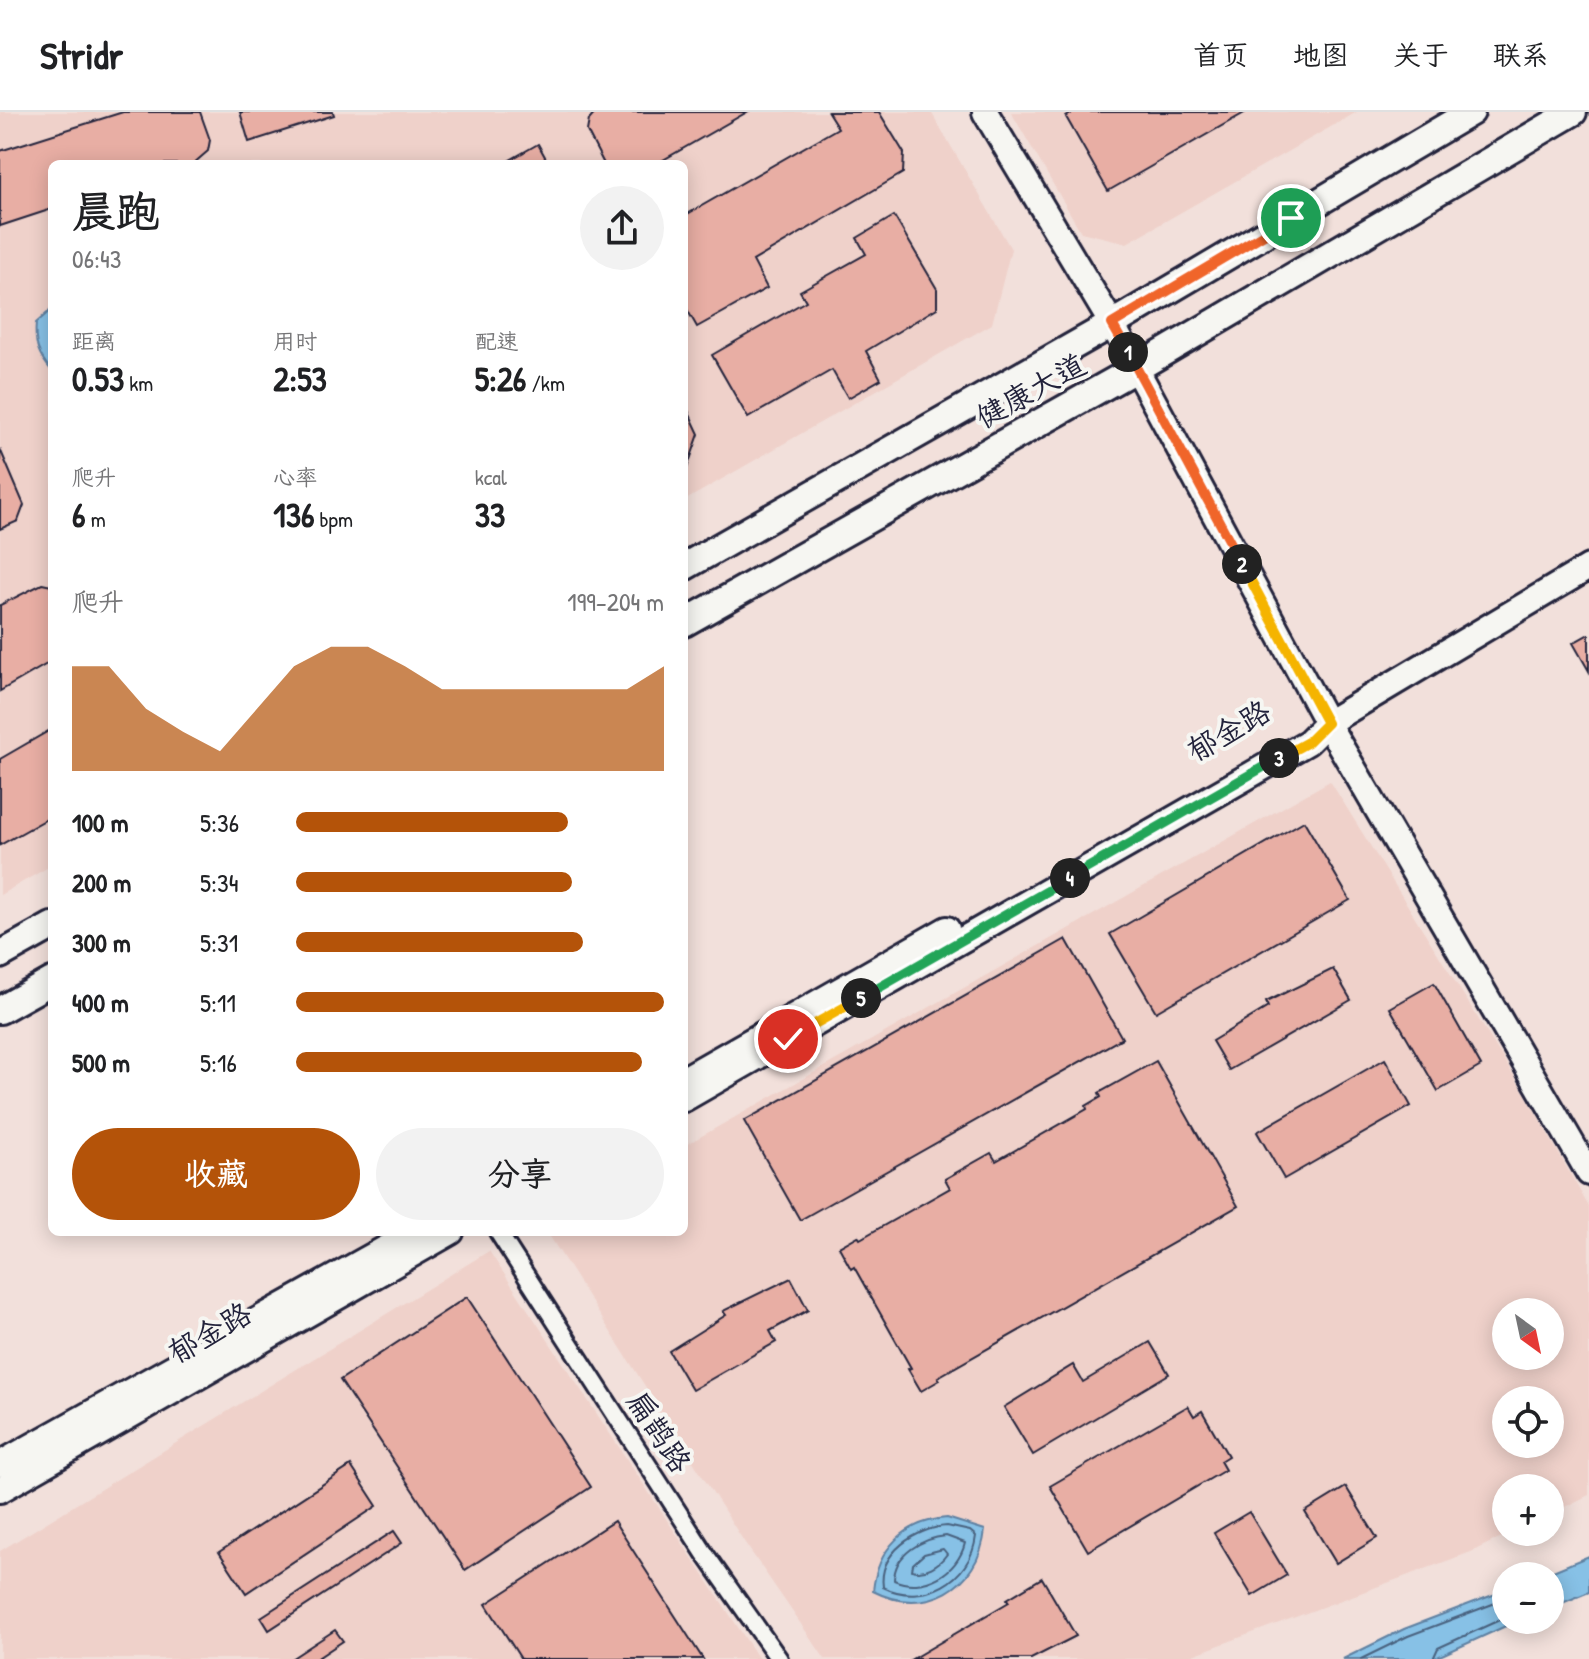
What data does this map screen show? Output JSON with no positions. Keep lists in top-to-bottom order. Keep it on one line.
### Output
{"streets":{"main road":["健康大道"],"street":["郁金路","扁鹊路"]},"north":"bottom right","page":{"header":"Stridr","nav":["首页","地图","关于","联系"],"heading":["晨跑","06:43"],"stats":[["距离","0.53 km"],["用时","2:53"],["配速","5:26 /km"],["爬升","6 m"],["心率","136 bpm"],["kcal","33"]],"pins":["1","2","3","4","5"],"chart":["爬升","199–204 m"],"list":[{"name":"100 m","note":"5:36"},{"name":"200 m","note":"5:34"},{"name":"300 m","note":"5:31"},{"name":"400 m","note":"5:11"},{"name":"500 m","note":"5:16"}],"buttons":["收藏","分享"],"map_buttons":["+","−"]}}
